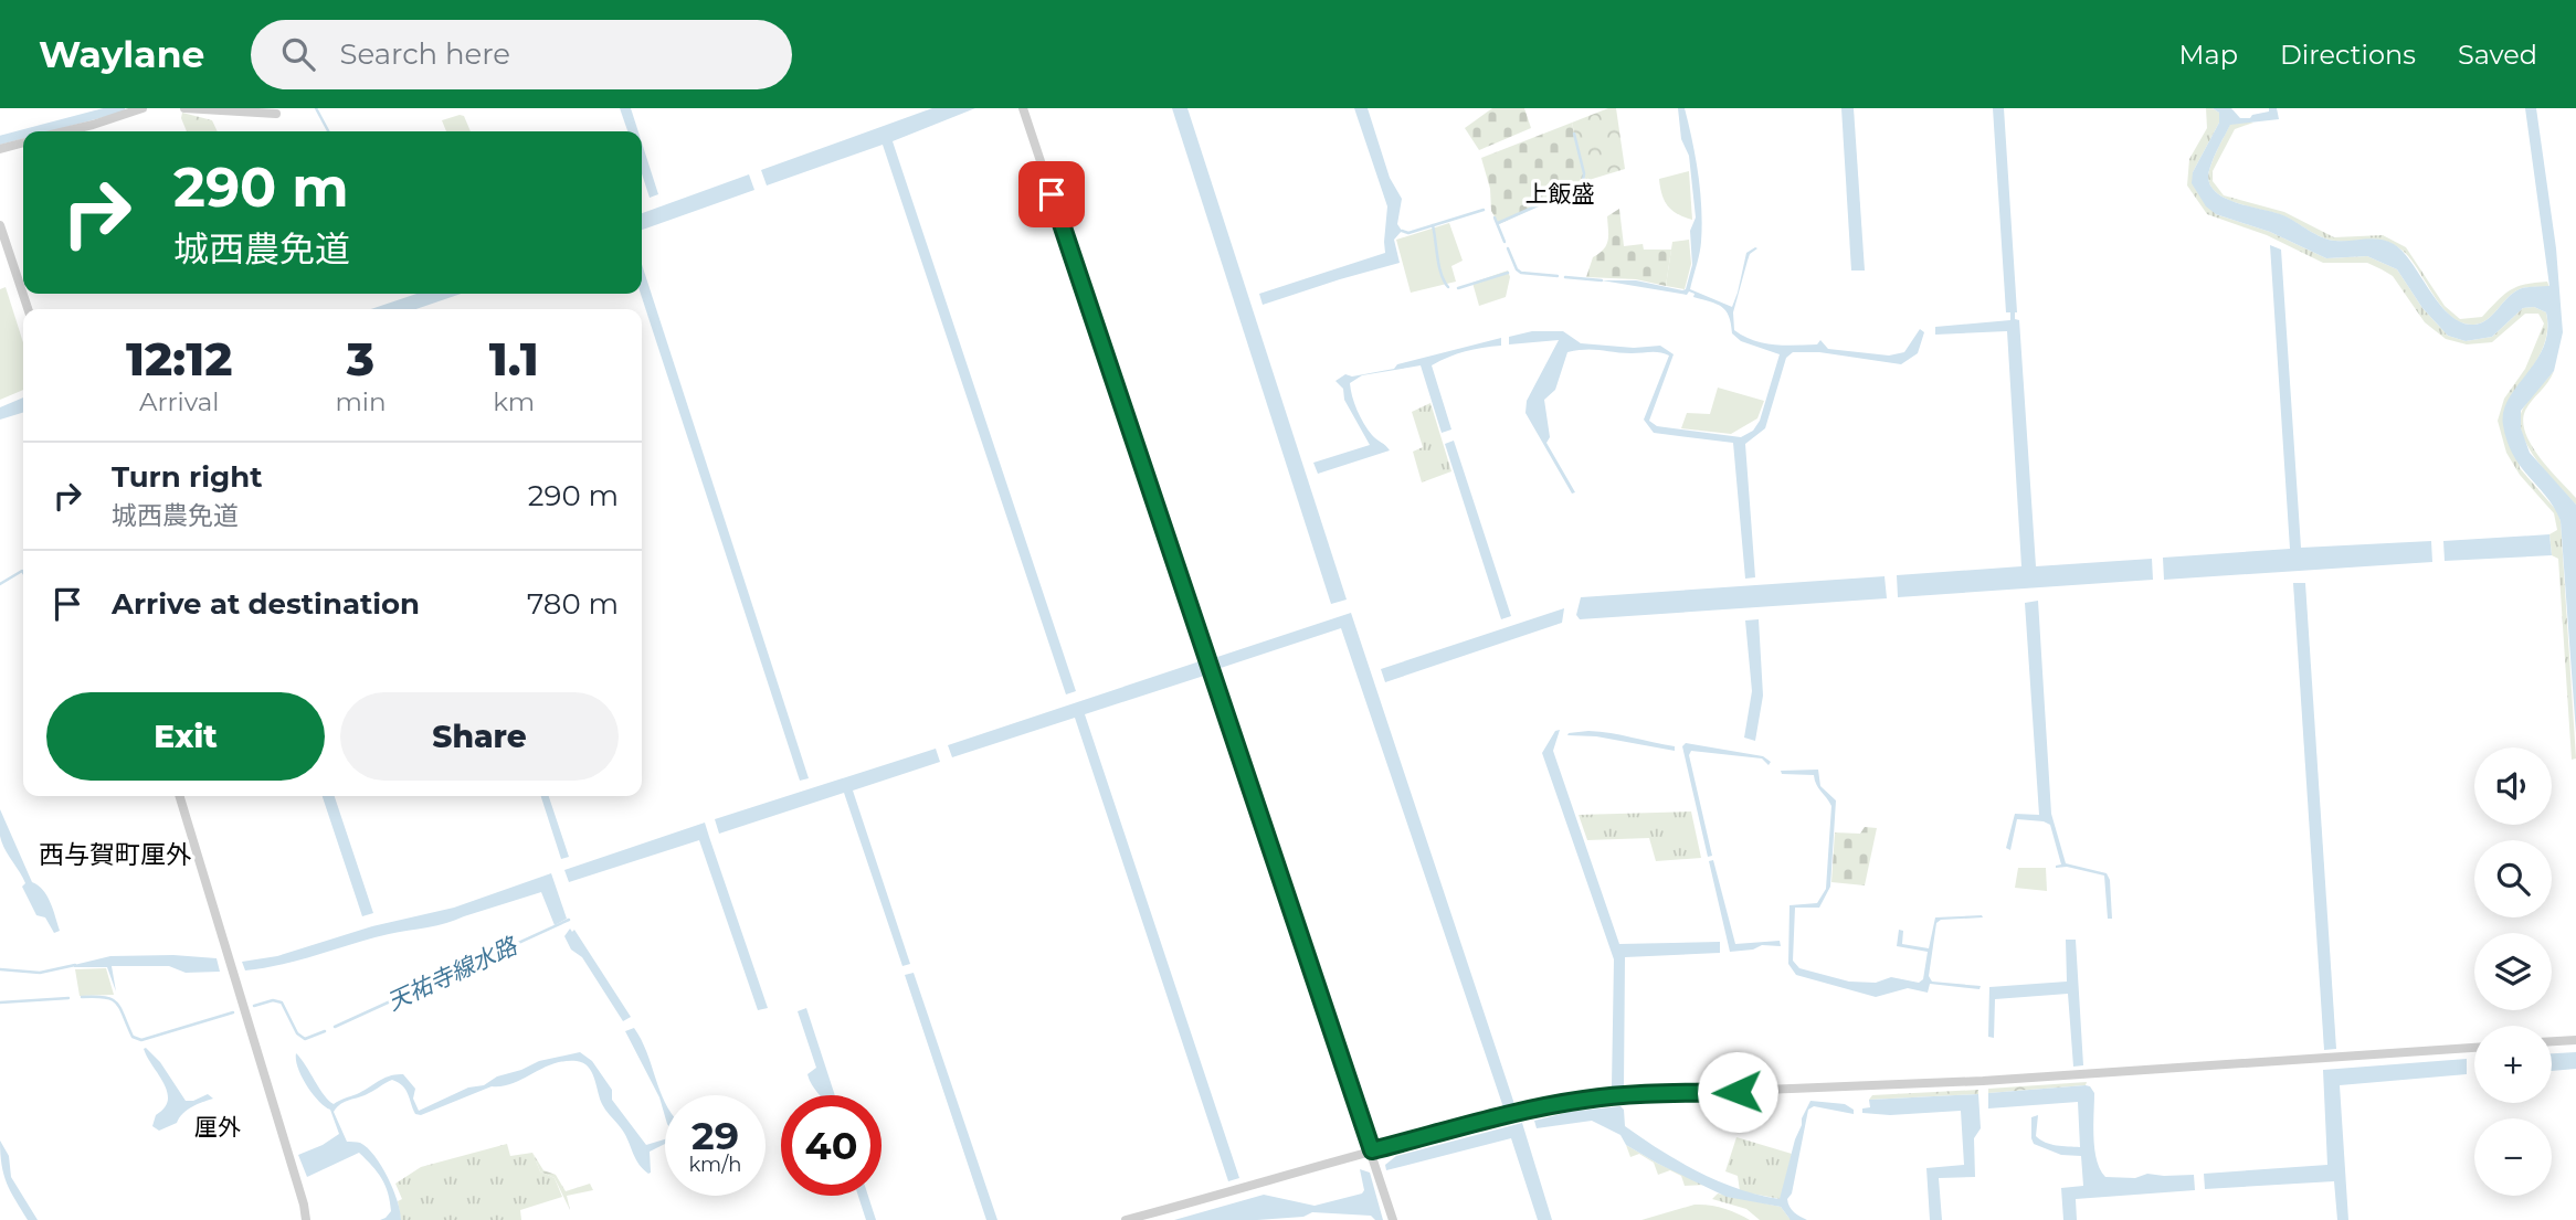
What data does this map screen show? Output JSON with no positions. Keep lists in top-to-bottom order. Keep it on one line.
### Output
{"districts":["上飯盛","西与賀町厘外","厘外"],"water":["天祐寺線水路"],"page":{"header":"Waylane","search":"Search here","nav":["Map","Directions","Saved"],"turn":["290 m","城西農免道"],"eta":["12:12","Arrival","3","min","1.1","km"],"list":[{"name":"Turn right","note":"城西農免道","value":"290 m"},{"name":"Arrive at destination","value":"780 m"}],"buttons":["Exit","Share"],"map_buttons":["+","−"],"speed":"29 km/h","limit":"40"}}
